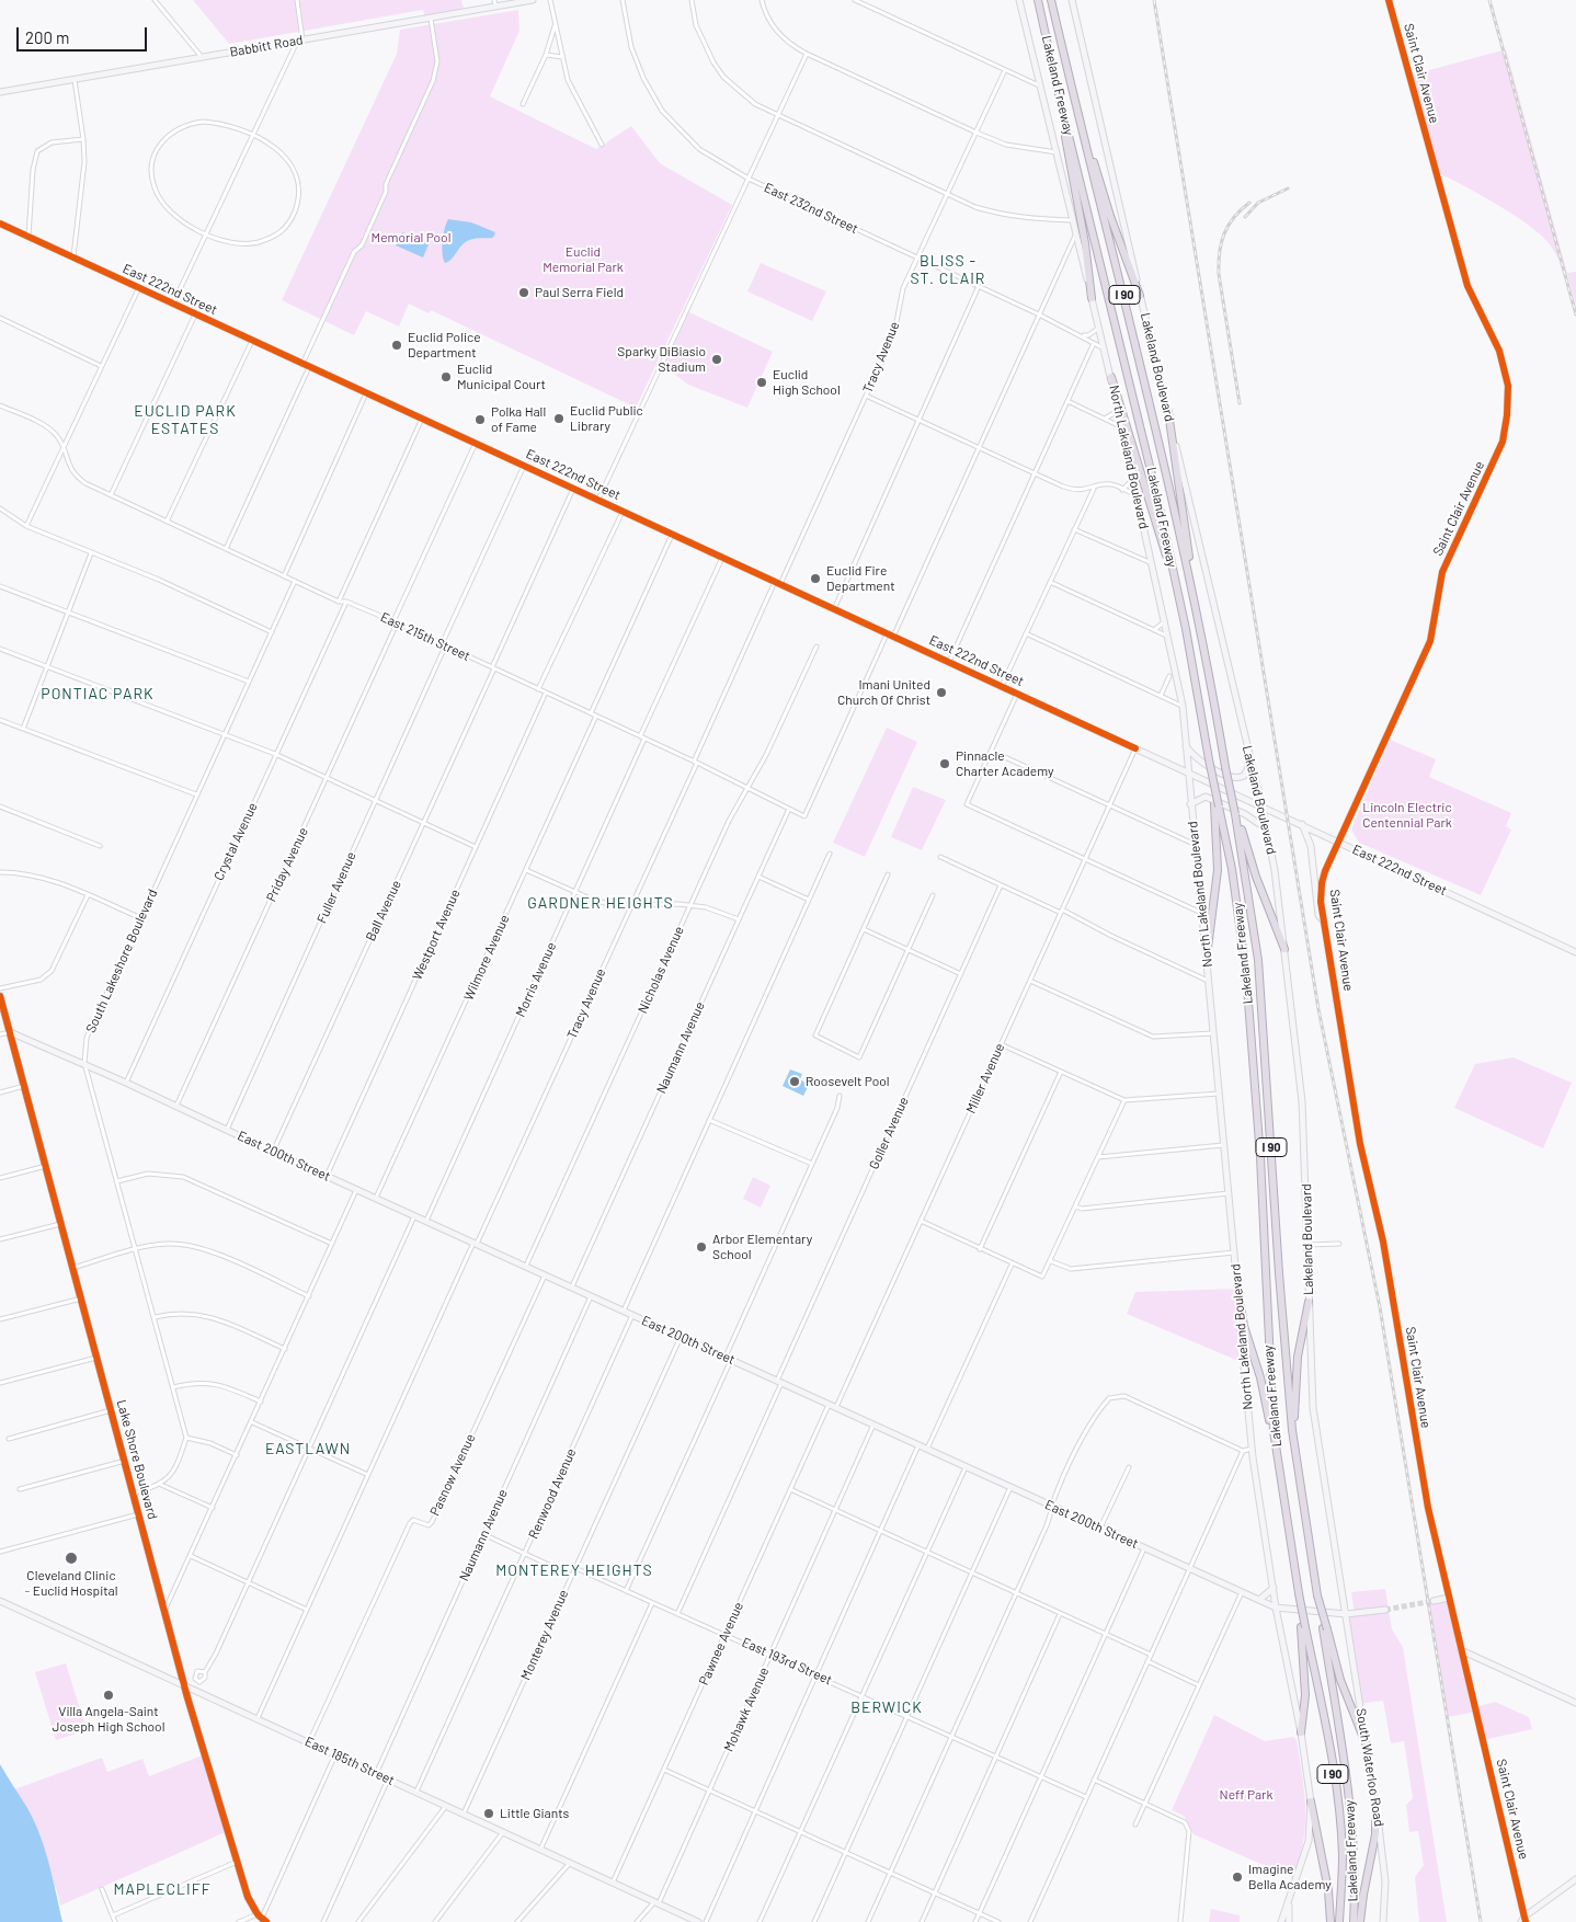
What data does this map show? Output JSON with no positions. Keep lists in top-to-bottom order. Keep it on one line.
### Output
{"streets":{"highway":["Lakeland Freeway","I 90"],"main road":["Lake Shore Boulevard"],"street":["Babbitt Road","Saint Clair Avenue","East 232nd Street","East 222nd Street","Tracy Avenue","Lakeland Boulevard","North Lakeland Boulevard","East 215th Street","Crystal Avenue","Priday Avenue","Fuller Avenue","Ball Avenue","Westport Avenue","Wilmore Avenue","South Lakeshore Boulevard","Nicholas Avenue","Morris Avenue","Naumann Avenue","Miller Avenue","Goller Avenue","East 200th Street","Pasnow Avenue","Renwood Avenue","Monterey Avenue","Pawnee Avenue","East 193rd Street","Mohawk Avenue","East 185th Street","South Waterloo Road"]},"crossings":[["Saint Clair Avenue","East 222nd Street"],["East 232nd Street","Tracy Avenue"],["East 232nd Street","North Lakeland Boulevard"],["East 222nd Street","Tracy Avenue"],["East 222nd Street","Lakeland Boulevard"],["East 222nd Street","North Lakeland Boulevard"],["East 222nd Street","East 215th Street"],["East 222nd Street","Priday Avenue"],["East 222nd Street","Fuller Avenue"],["East 222nd Street","Ball Avenue"],["East 222nd Street","Morris Avenue"],["East 222nd Street","Miller Avenue"],["Tracy Avenue","East 215th Street"],["Tracy Avenue","East 200th Street"],["Tracy Avenue","East 185th Street"],["Lakeland Boulevard","East 200th Street"],["Lakeland Boulevard","South Waterloo Road"],["North Lakeland Boulevard","East 200th Street"],["East 215th Street","Crystal Avenue"],["East 215th Street","Priday Avenue"],["East 215th Street","Fuller Avenue"],["East 215th Street","Ball Avenue"],["East 215th Street","Westport Avenue"],["East 215th Street","Wilmore Avenue"],["East 215th Street","South Lakeshore Boulevard"],["East 215th Street","Nicholas Avenue"],["East 215th Street","Morris Avenue"],["East 215th Street","Naumann Avenue"],["Crystal Avenue","East 200th Street"],["Priday Avenue","East 200th Street"],["Fuller Avenue","East 200th Street"],["Ball Avenue","East 200th Street"],["Westport Avenue","East 200th Street"],["Wilmore Avenue","East 200th Street"],["South Lakeshore Boulevard","East 200th Street"],["Nicholas Avenue","East 200th Street"],["Morris Avenue","East 200th Street"],["Naumann Avenue","East 200th Street"],["Naumann Avenue","East 185th Street"],["Miller Avenue","East 200th Street"],["Goller Avenue","East 200th Street"],["Goller Avenue","East 193rd Street"],["East 200th Street","Lake Shore Boulevard"],["East 200th Street","Pasnow Avenue"],["East 200th Street","Renwood Avenue"],["East 200th Street","Monterey Avenue"],["East 200th Street","Pawnee Avenue"],["East 200th Street","Mohawk Avenue"],["East 200th Street","South Waterloo Road"],["Lake Shore Boulevard","East 185th Street"],["Pasnow Avenue","East 185th Street"],["Renwood Avenue","East 185th Street"],["Monterey Avenue","East 193rd Street"],["Monterey Avenue","East 185th Street"],["Pawnee Avenue","East 193rd Street"],["Pawnee Avenue","East 185th Street"],["East 193rd Street","Mohawk Avenue"],["Mohawk Avenue","East 185th Street"]],"districts":["BLISS - ST. CLAIR","EUCLID PARK ESTATES","PONTIAC PARK","GARDNER HEIGHTS","EASTLAWN","MONTEREY HEIGHTS","BERWICK","MAPLECLIFF"],"parks":["Memorial Pool","Euclid Memorial Park","Lincoln Electric Centennial Park","Neff Park"],"places":["Paul Serra Field","Euclid Police Department","Sparky DiBiasio Stadium","Euclid Municipal Court","Euclid High School","Euclid Public Library","Polka Hall of Fame","Euclid Fire Department","Imani United Church Of Christ","Pinnacle Charter Academy","Roosevelt Pool","Arbor Elementary School","Cleveland Clinic - Euclid Hospital","Villa Angela-Saint Joseph High School","Little Giants","Imagine Bella Academy"],"scale_bar":"200 m"}
